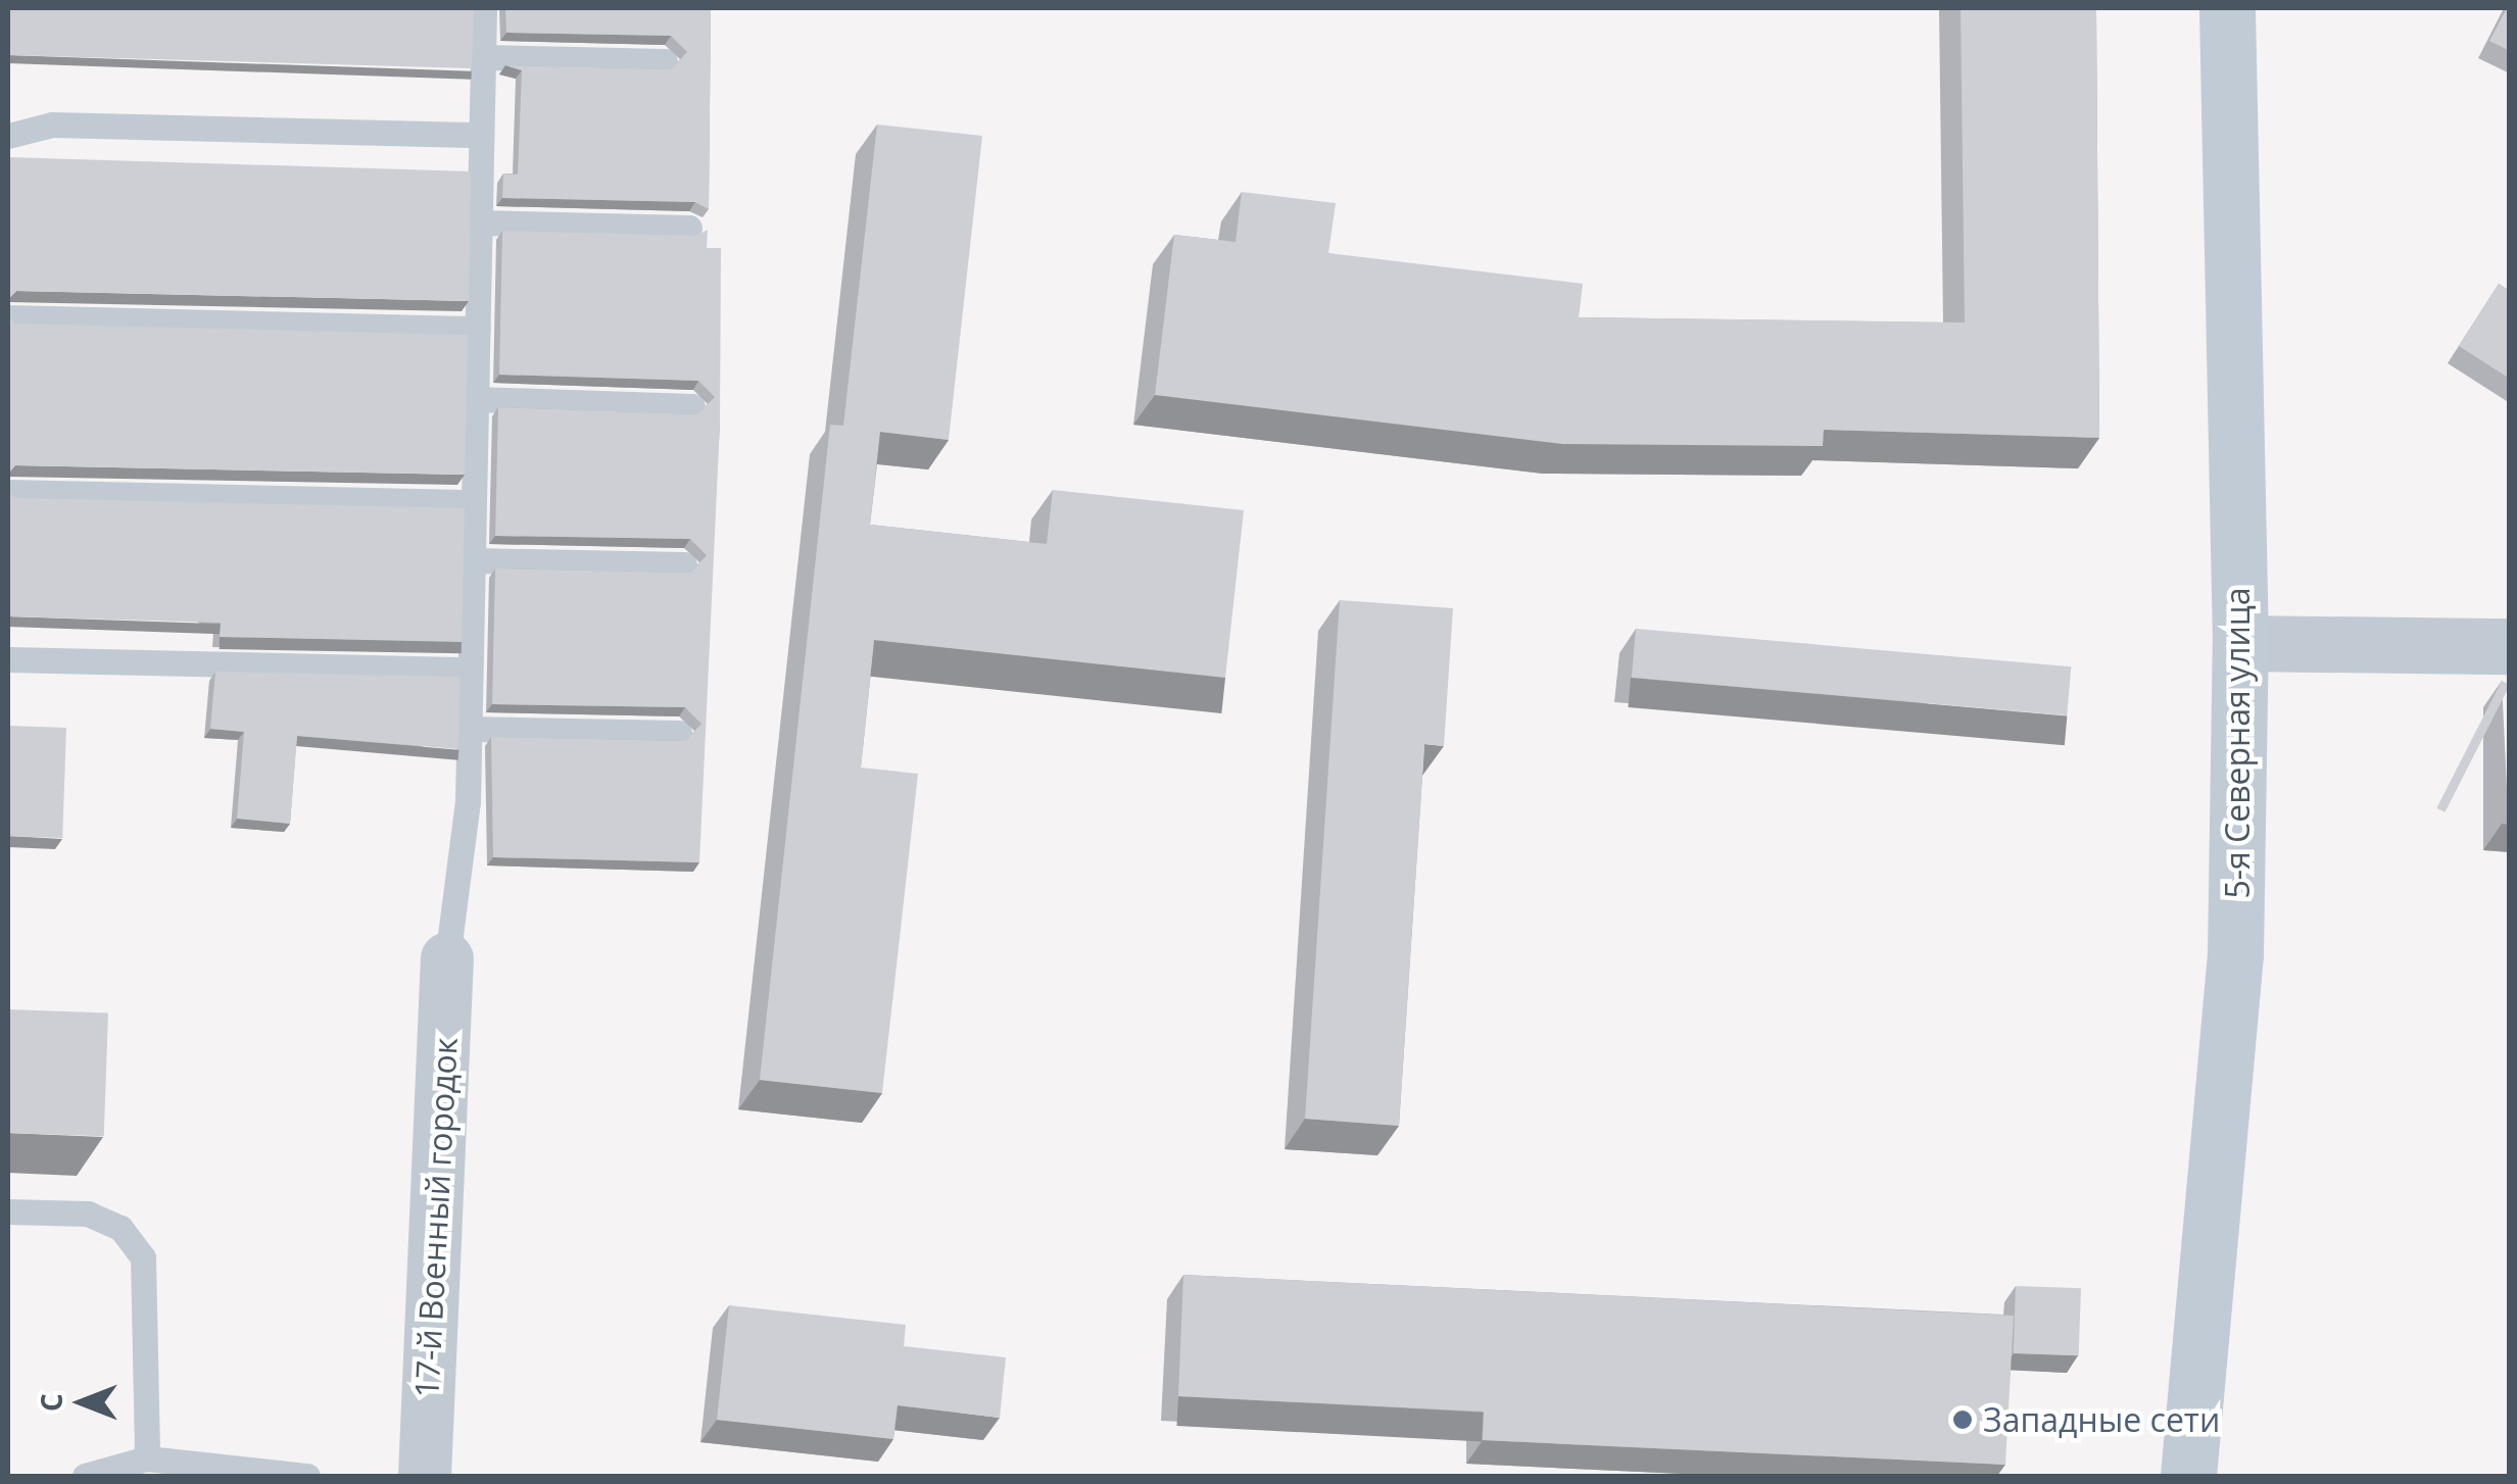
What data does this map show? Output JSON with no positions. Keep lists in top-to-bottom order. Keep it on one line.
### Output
{"streets":{"main road":["5-я Северная улица"],"street":["17-й Военный городок"]},"places":["Западные сети"],"north":"left"}
